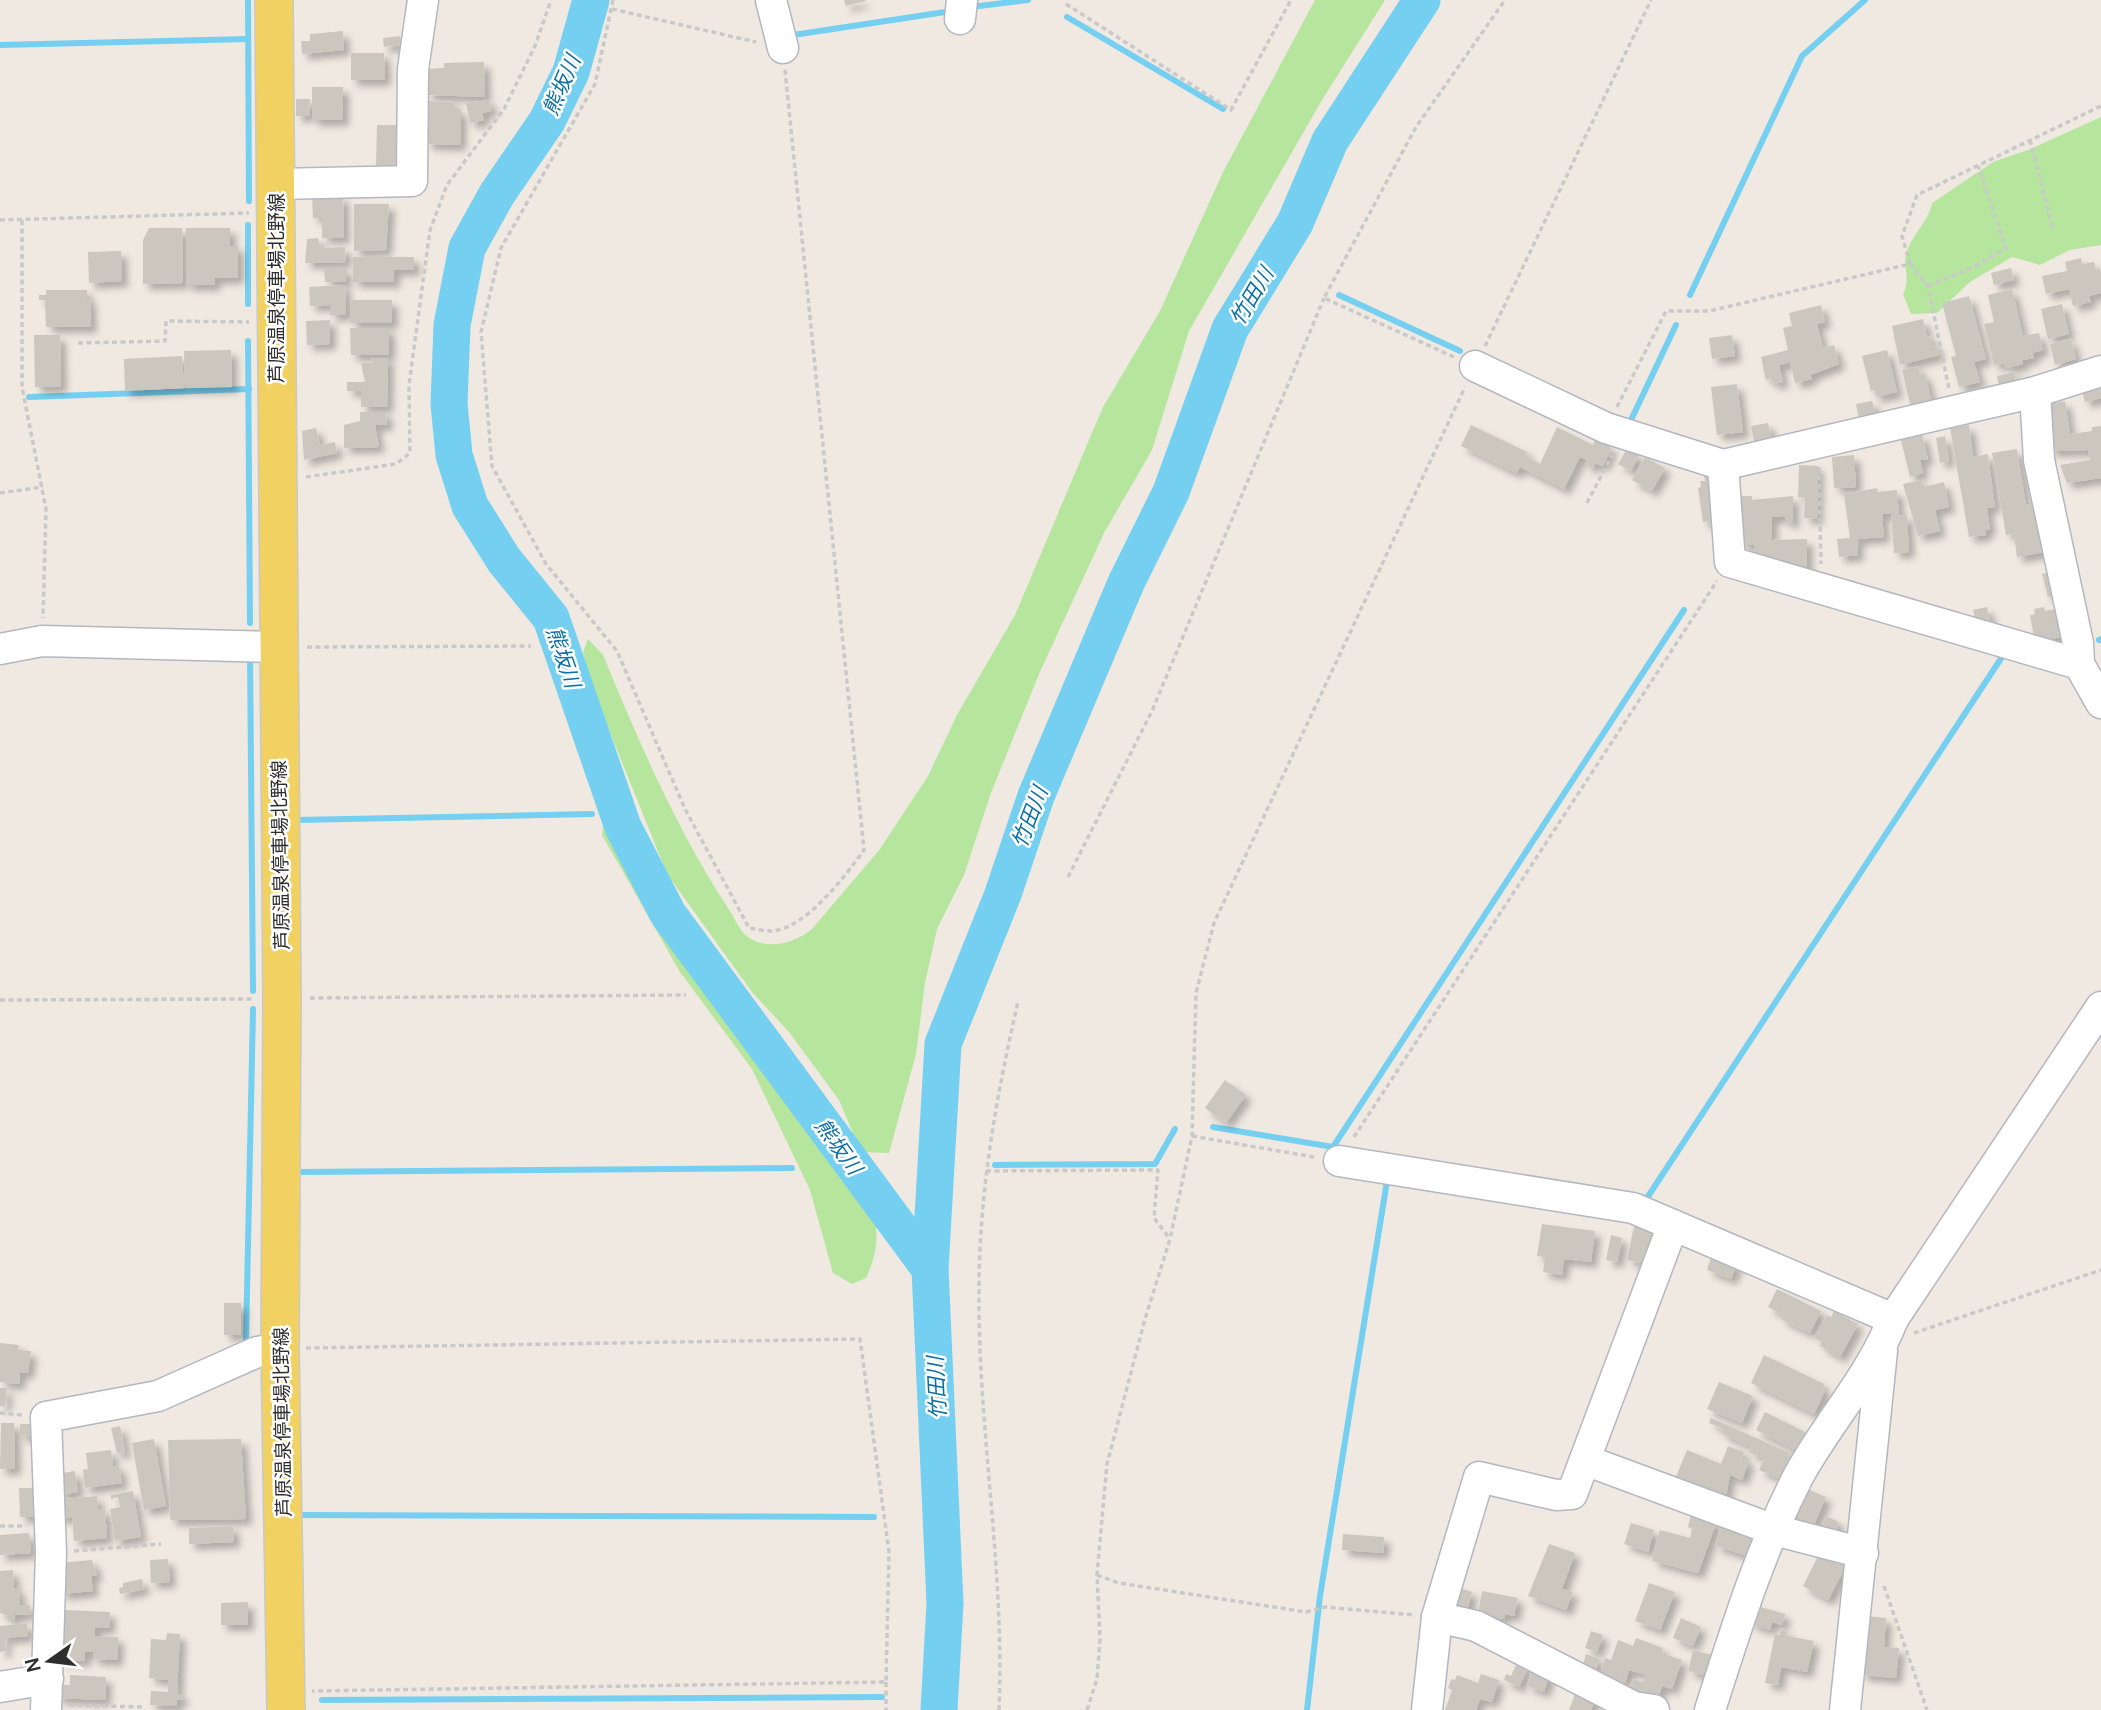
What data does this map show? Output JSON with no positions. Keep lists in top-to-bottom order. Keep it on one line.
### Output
{"streets":{"main road":["芦原温泉停車場北野線"]},"water":["熊坂川","竹田川"],"north":"left"}
